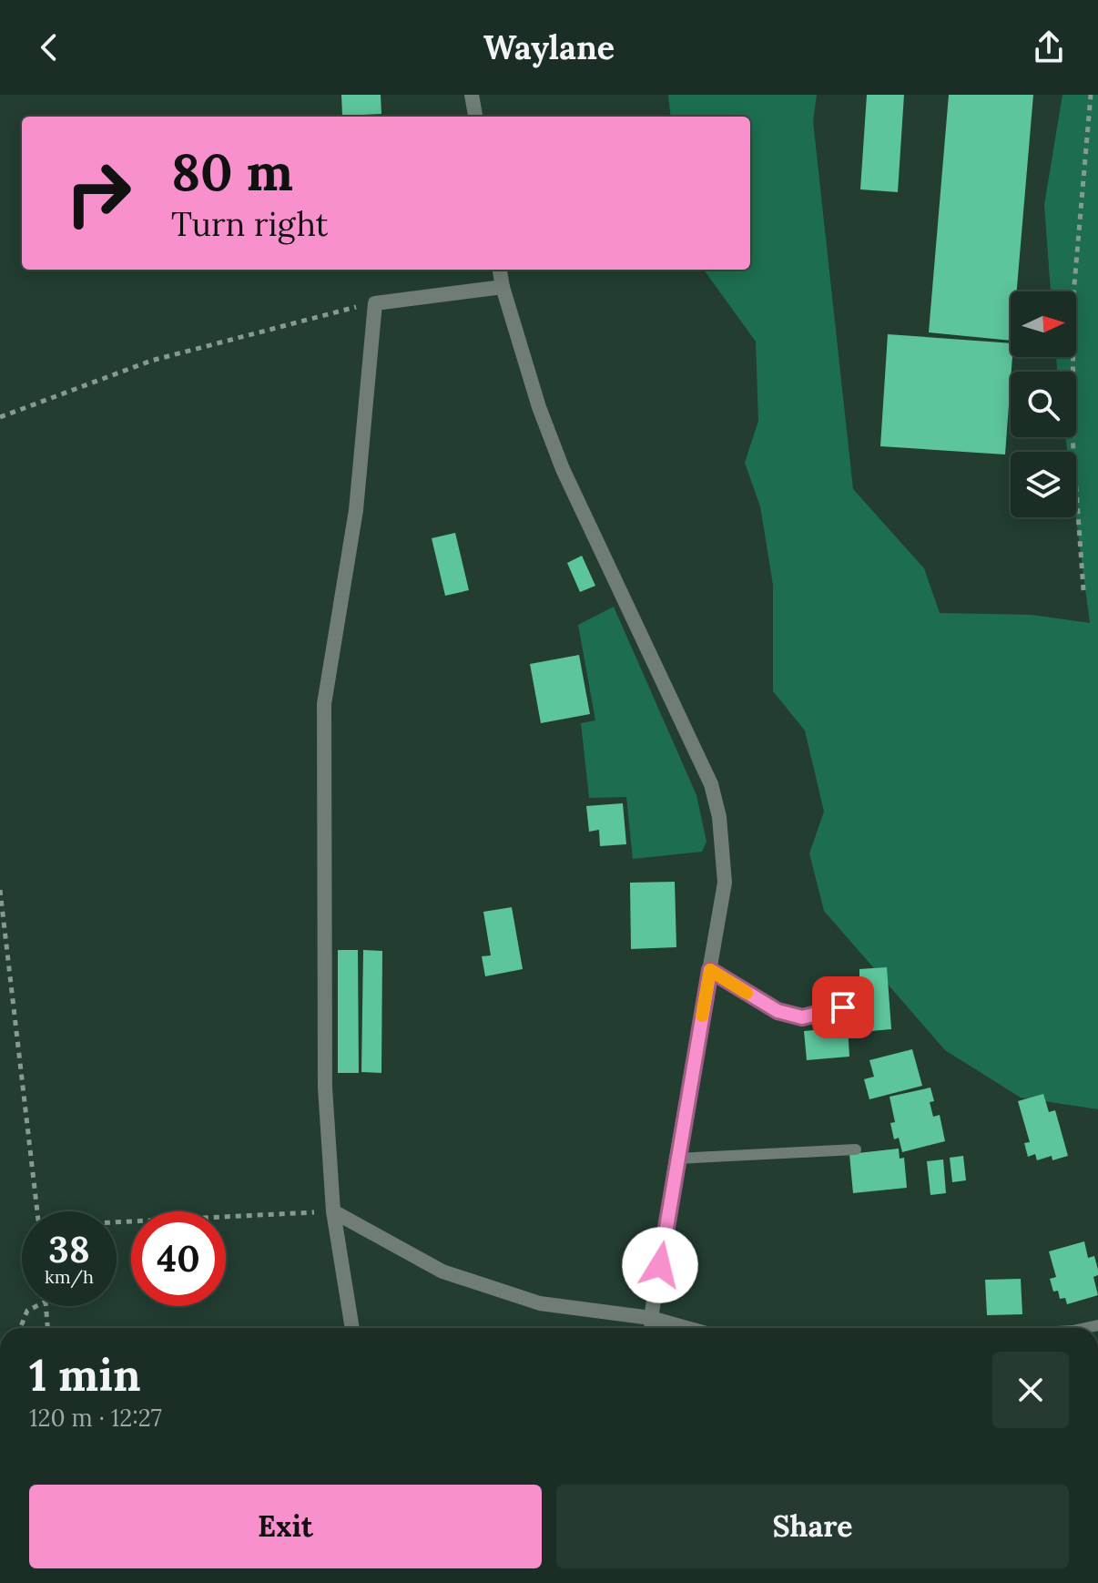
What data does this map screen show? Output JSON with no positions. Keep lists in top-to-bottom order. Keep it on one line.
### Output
{"north":"right","page":{"header":"Waylane","turn":["80 m","Turn right"],"speed":"38 km/h","limit":"40","heading":["1 min","120 m · 12:27"],"buttons":["Exit","Share"]}}
